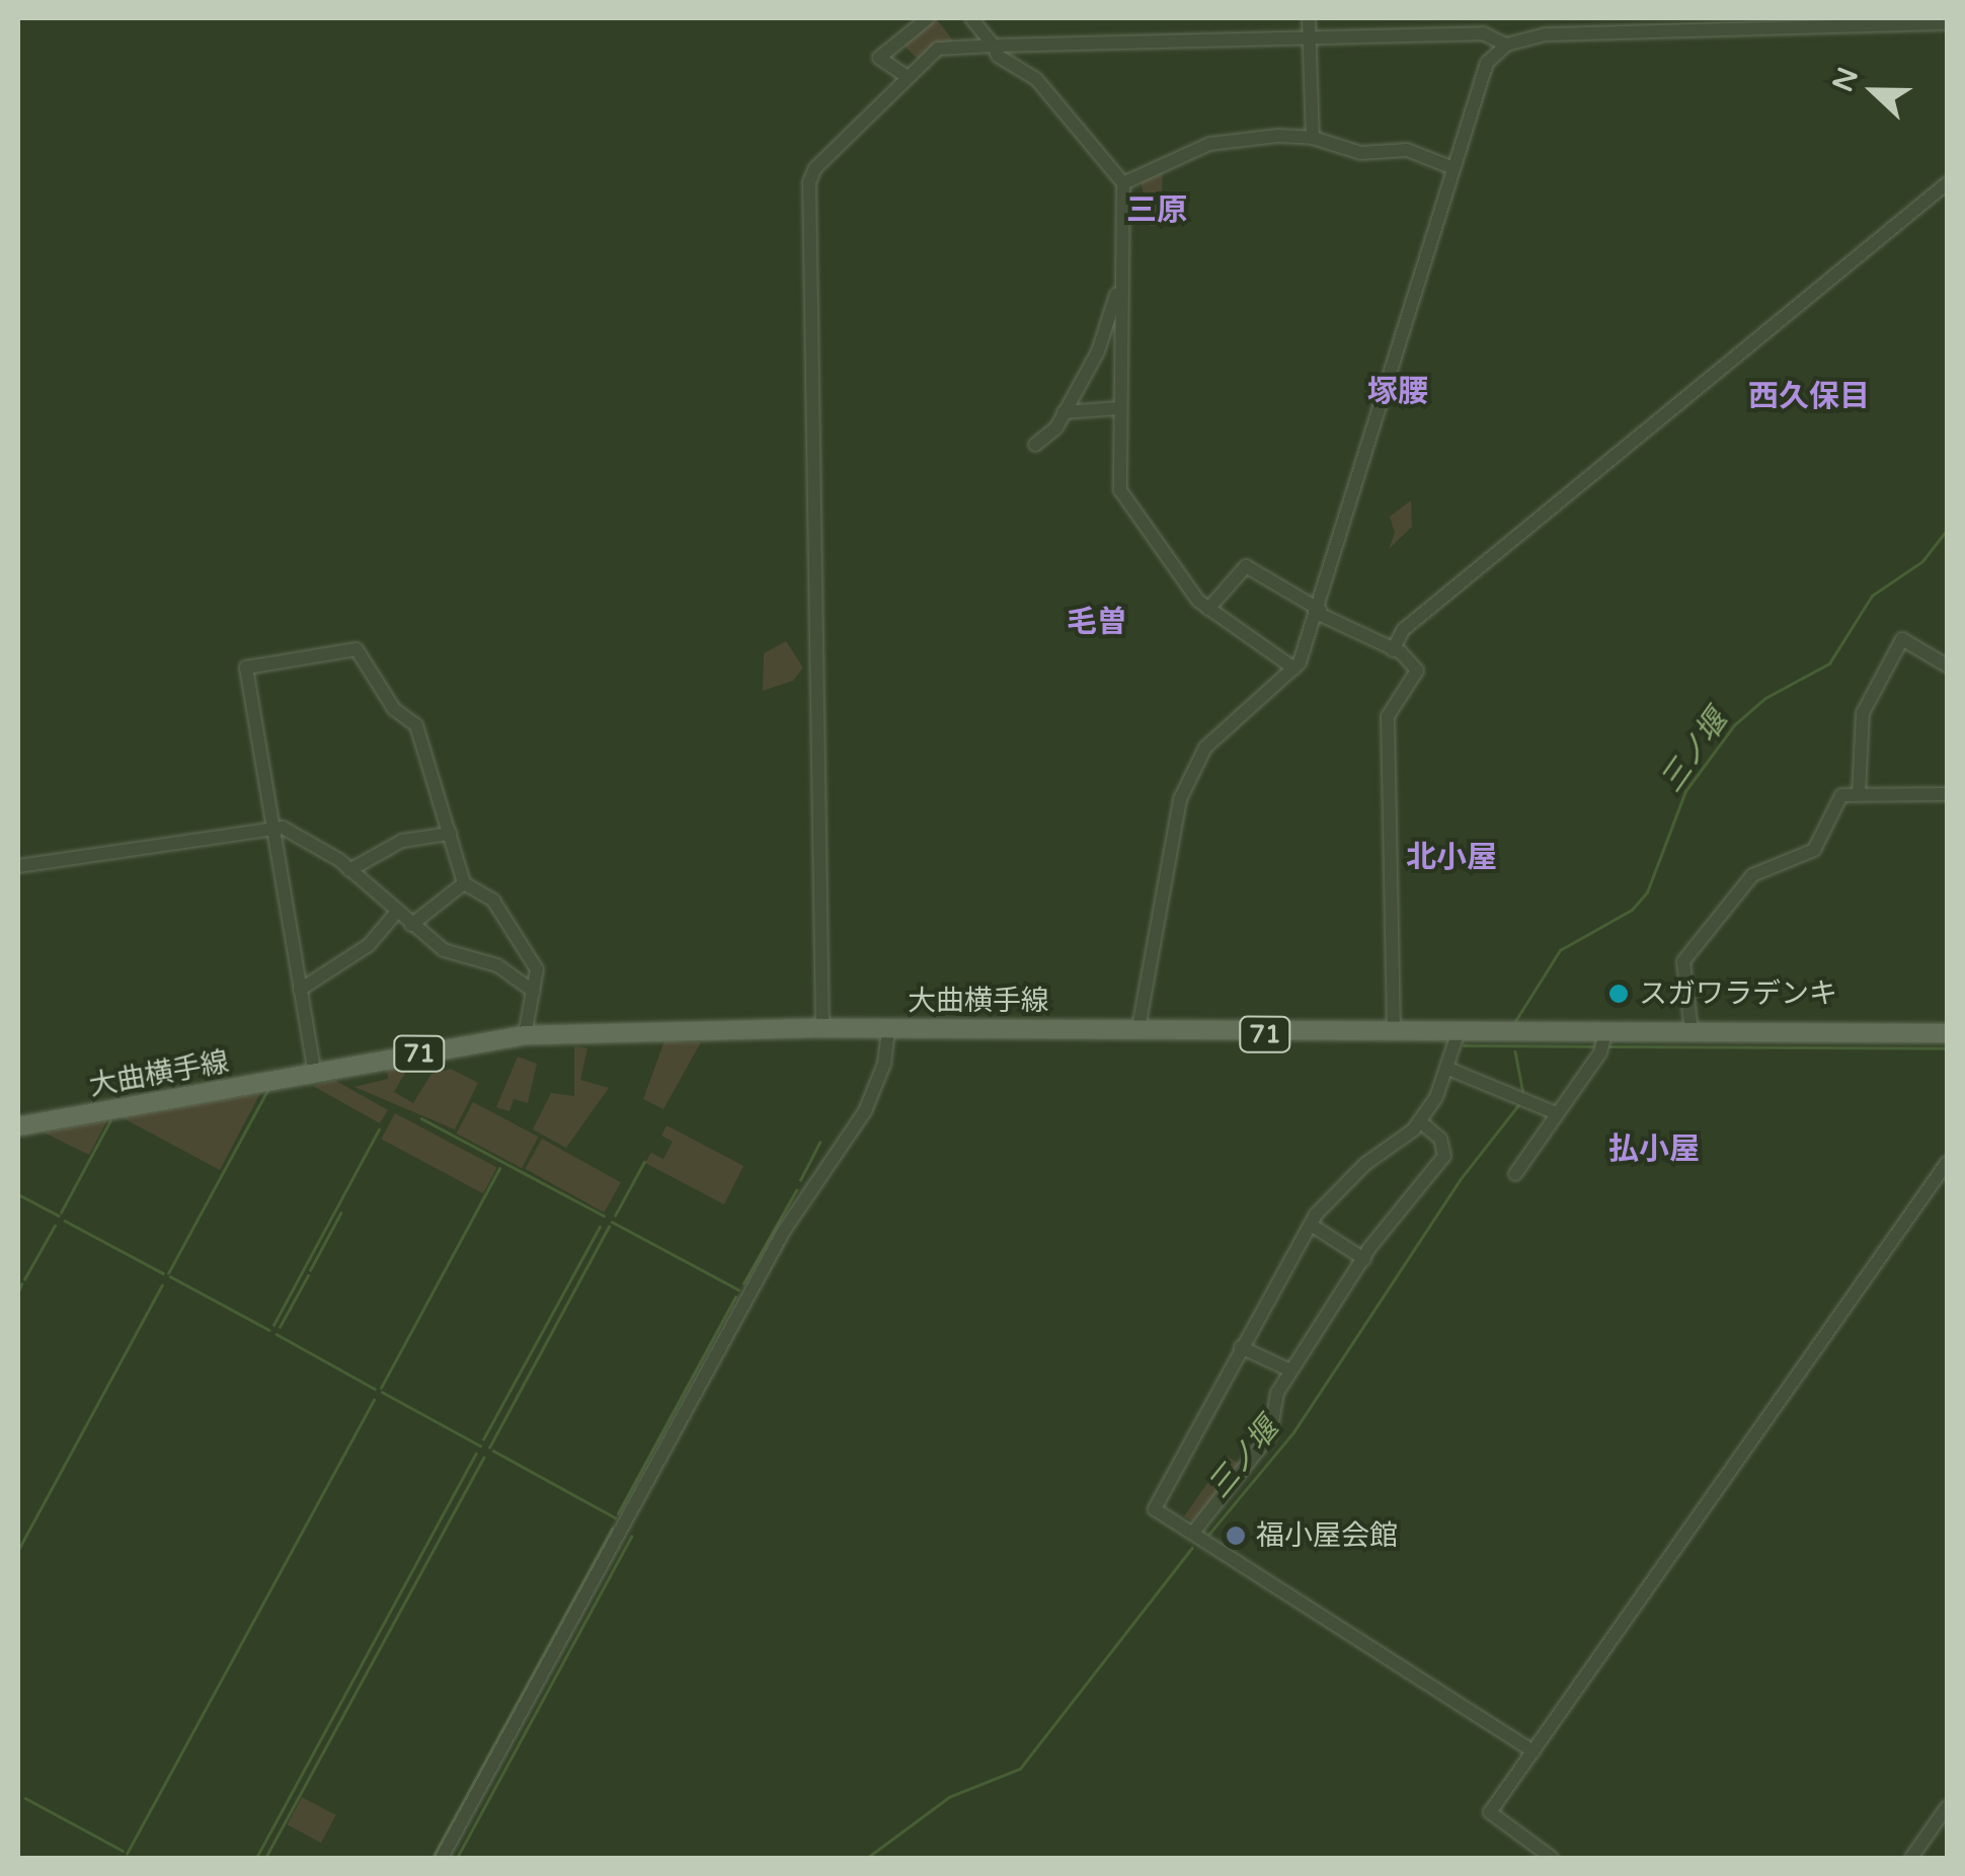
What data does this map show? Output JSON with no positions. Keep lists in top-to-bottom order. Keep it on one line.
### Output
{"streets":{"main road":["大曲横手線","71"]},"districts":["三原","塚腰","西久保目","毛曽","北小屋","払小屋"],"water":["三ノ堰"],"places":["スガワラデンキ","福小屋会館"],"north":"left"}
